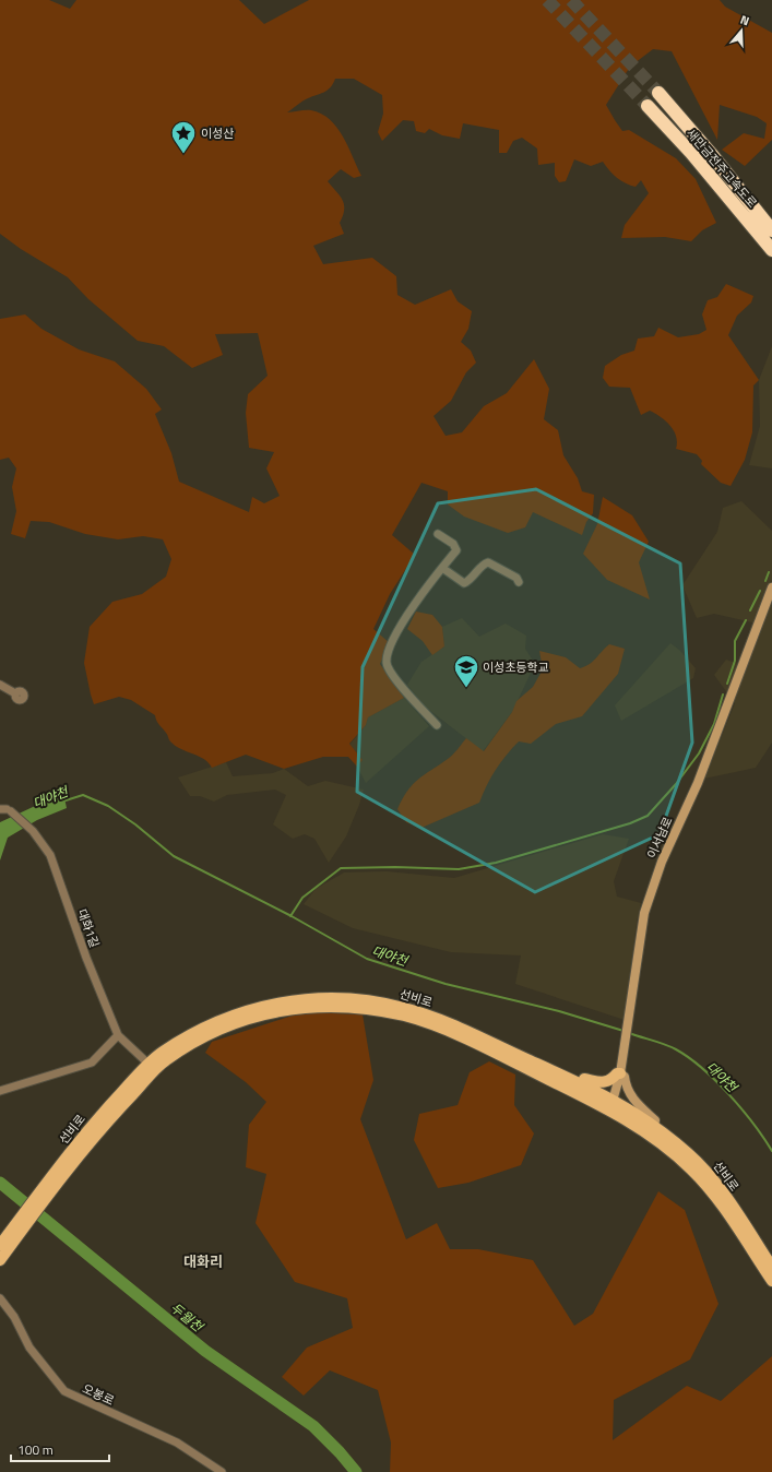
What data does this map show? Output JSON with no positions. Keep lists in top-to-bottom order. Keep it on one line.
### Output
{"streets":{"highway":["새만금전주고속도로"],"main road":["이서남로","선비로"],"street":["대화1길","오봉로"]},"crossings":[["이서남로","선비로"],["대화1길","선비로"]],"districts":["대화리"],"water":["대야천","두월천"],"places":{"place":["이성산"],"school or university":["이성초등학교"]},"scale_bar":"100 m","north":"top"}
